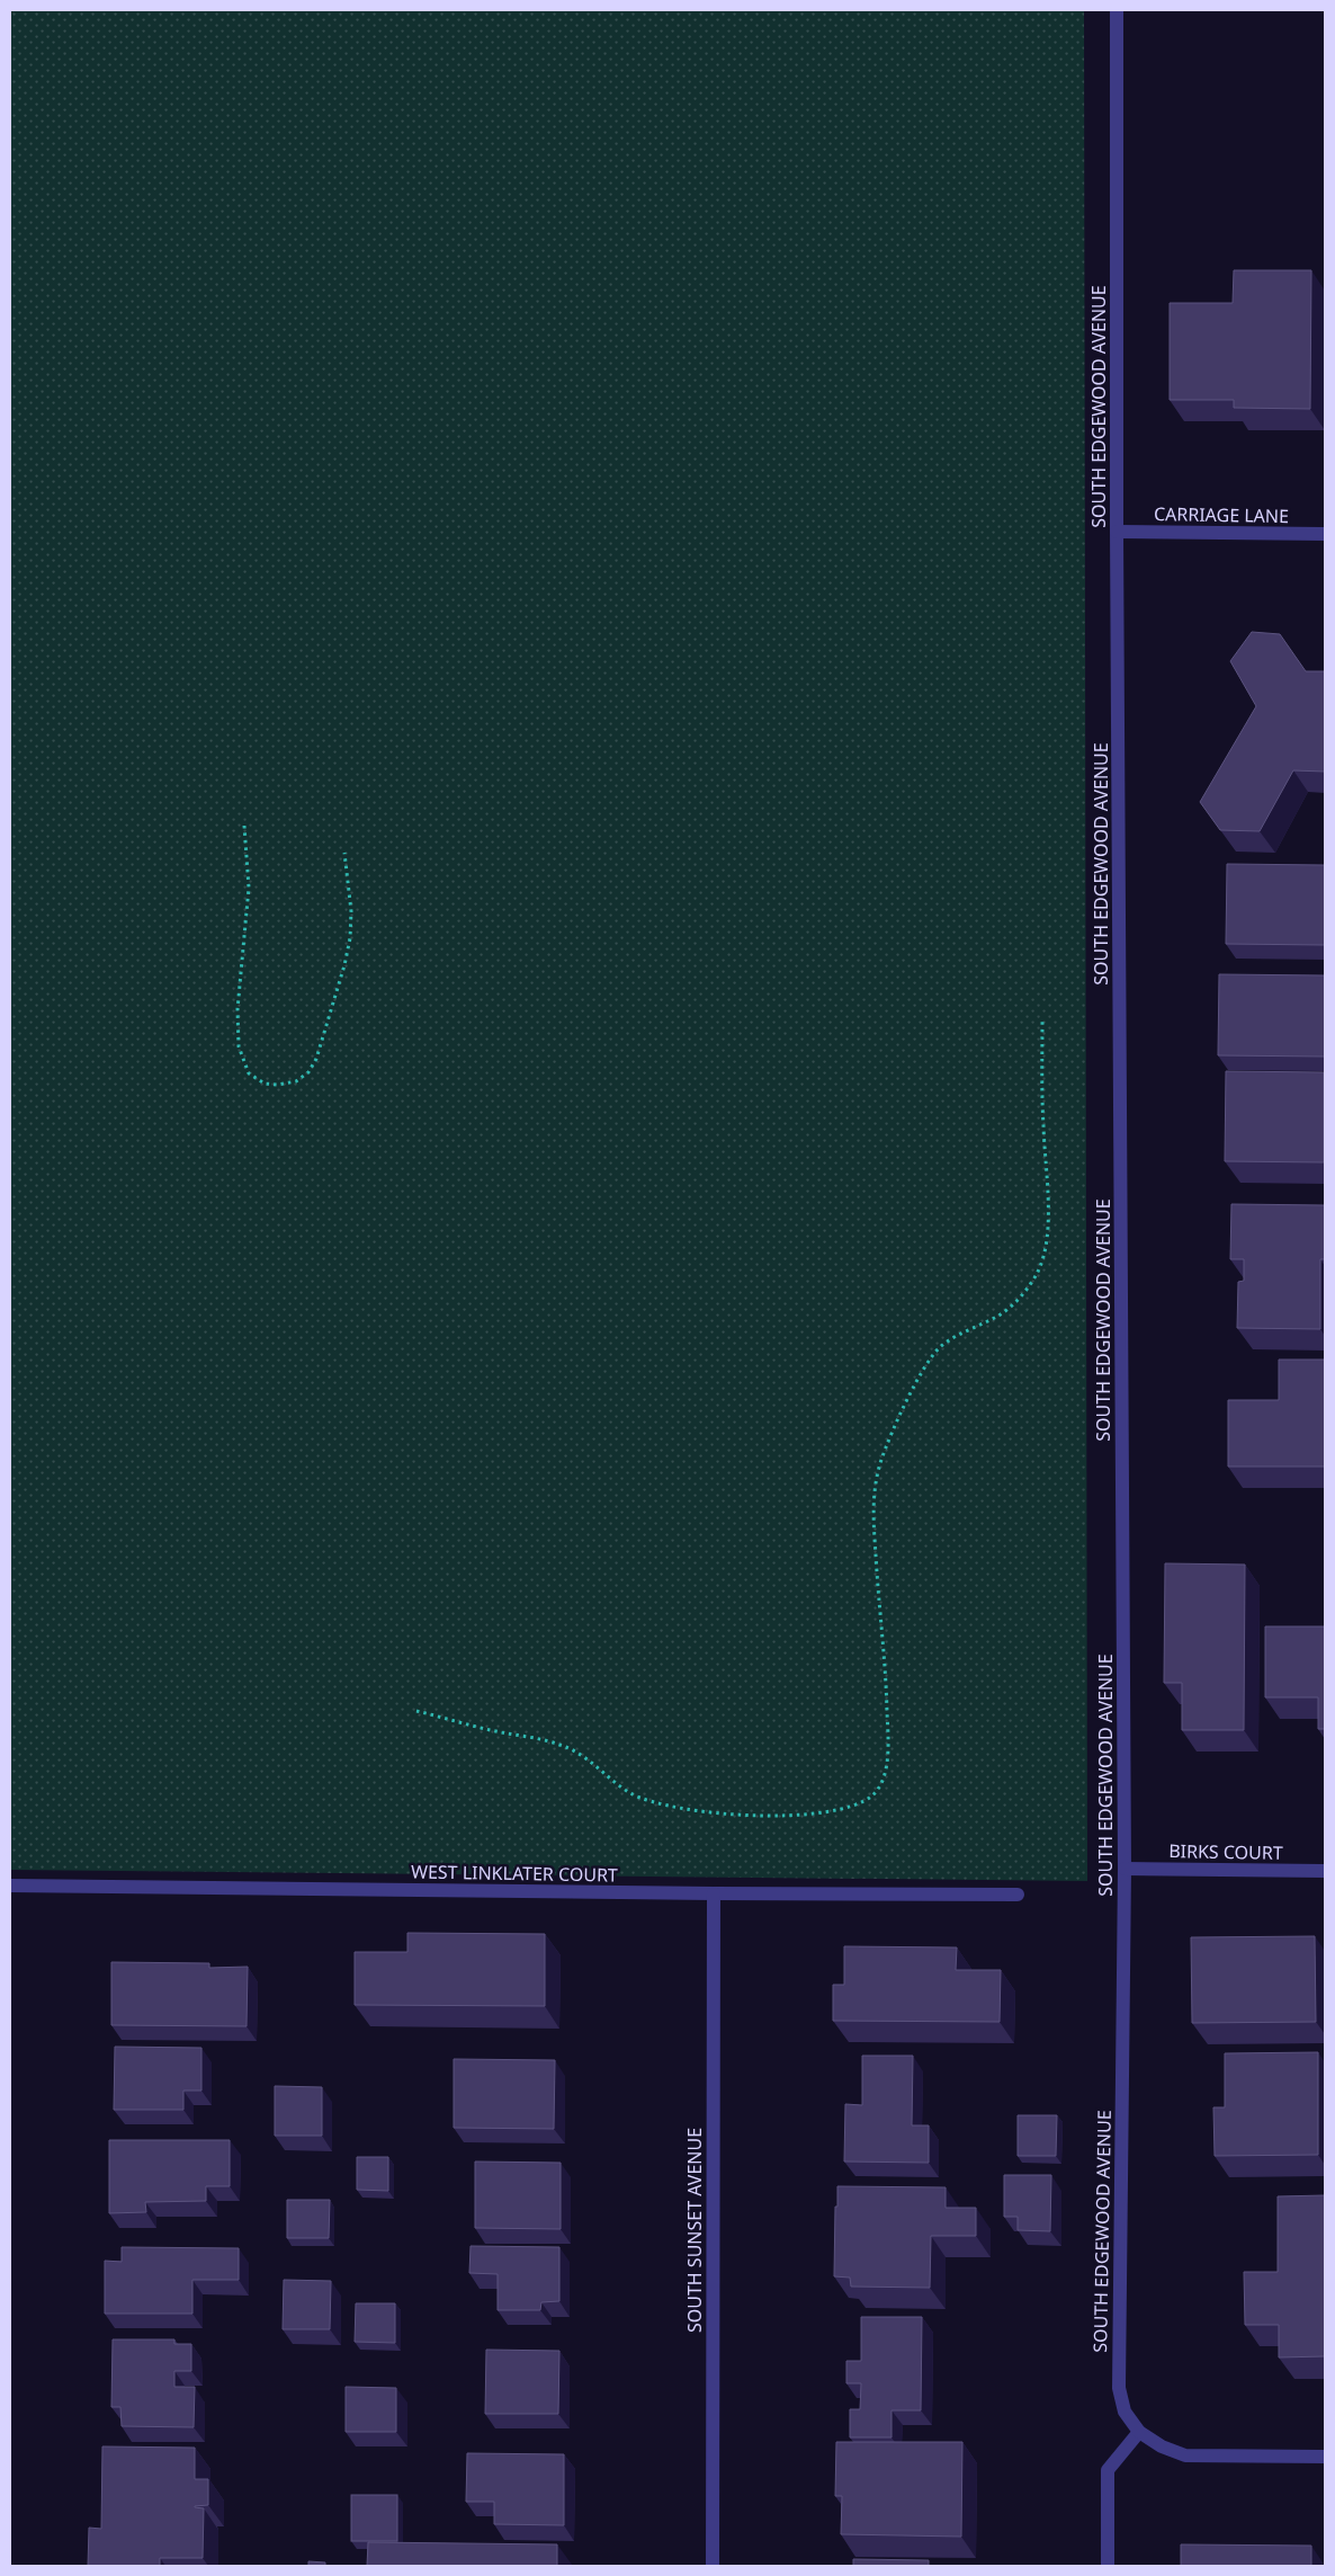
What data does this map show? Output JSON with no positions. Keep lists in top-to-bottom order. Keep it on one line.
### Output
{"streets":{"street":["SOUTH EDGEWOOD AVENUE","CARRIAGE LANE","BIRKS COURT","WEST LINKLATER COURT","SOUTH SUNSET AVENUE"]},"crossings":[["SOUTH EDGEWOOD AVENUE","CARRIAGE LANE"],["SOUTH EDGEWOOD AVENUE","BIRKS COURT"],["WEST LINKLATER COURT","SOUTH SUNSET AVENUE"]]}
